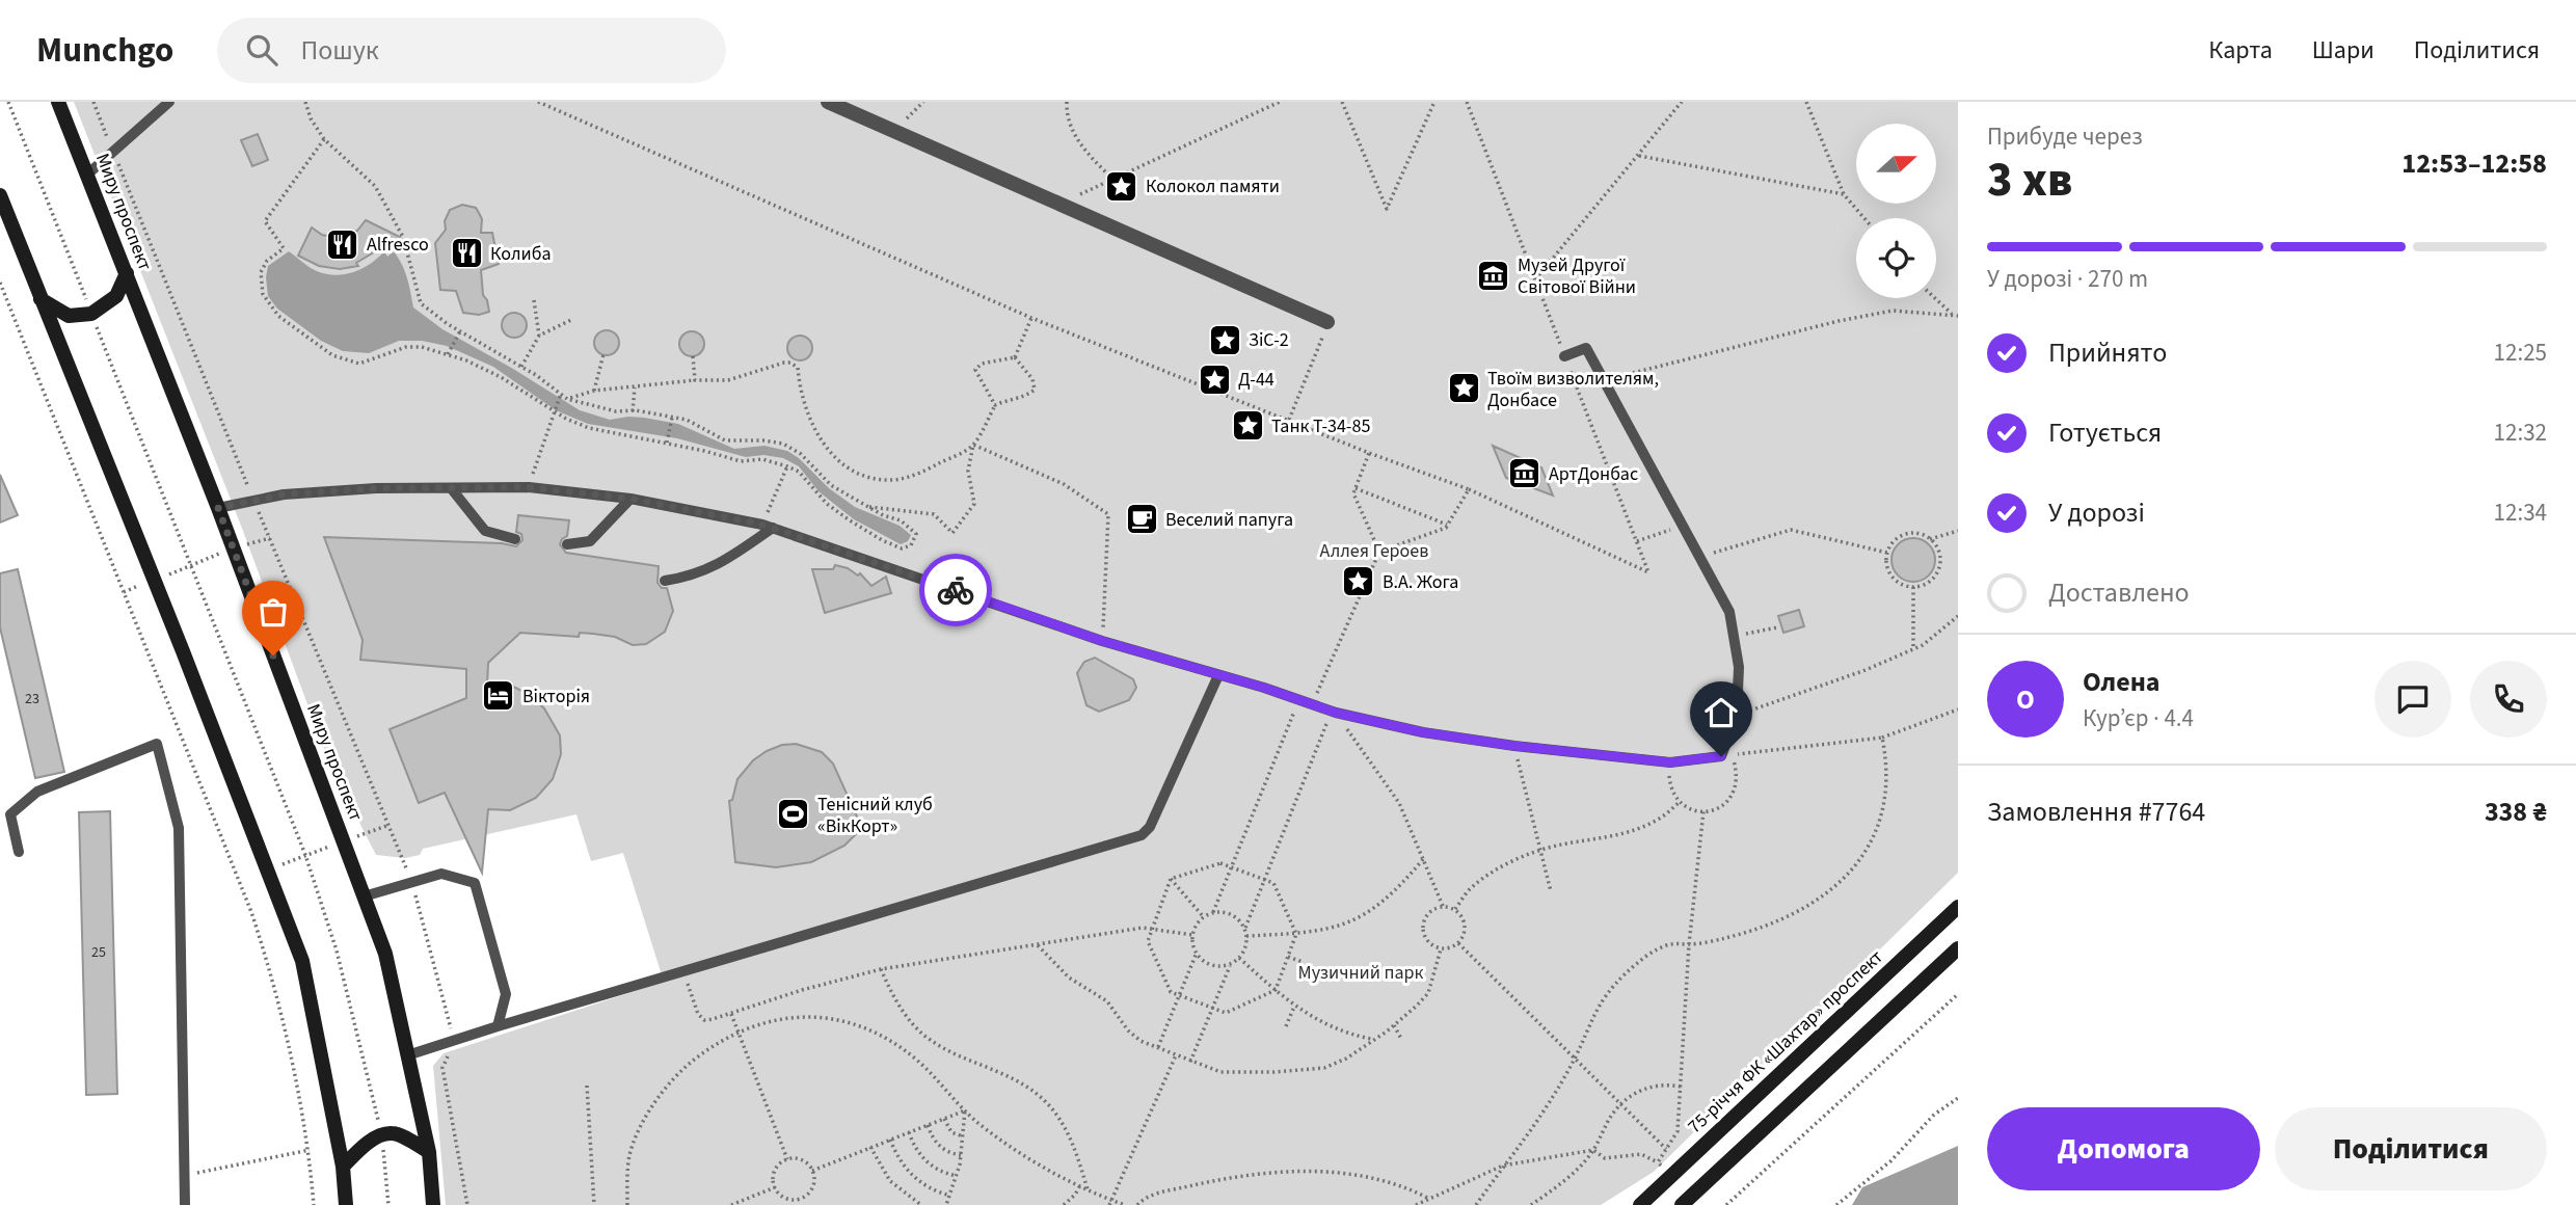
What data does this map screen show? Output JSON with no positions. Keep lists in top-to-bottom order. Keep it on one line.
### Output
{"streets":{"main road":["Миру проспект","75-річчя ФК «Шахтар» проспект"]},"parks":["Аллея Героев","Музичний парк"],"places":{"place":["Колокол памяти","ЗіС-2","Д-44","Твоїм визволителям, Донбасе","Танк Т-34-85","В.А. Жога"],"restaurant":["Alfresco","Колиба"],"museum":["Музей Другої Світової Війни","АртДонбас"],"cafe":["Веселий папуга"],"hotel":["Вікторія"],"sports":["Тенісний клуб «ВікКорт»"]},"house_numbers":["23","25"],"north":"right","page":{"header":"Munchgo","search":"Пошук","nav":["Карта","Шари","Поділитися"],"heading":["3 хв","Прибуде через","12:53–12:58"],"panel":["Олена","Кур’єр · 4.4","Замовлення #7764","338 ₴"],"bar":"У дорозі · 270 m","list":[["Прийнято","12:25"],["Готується","12:32"],["У дорозі","12:34"],"Доставлено"],"round":"О","buttons":["Допомога","Поділитися"]}}
